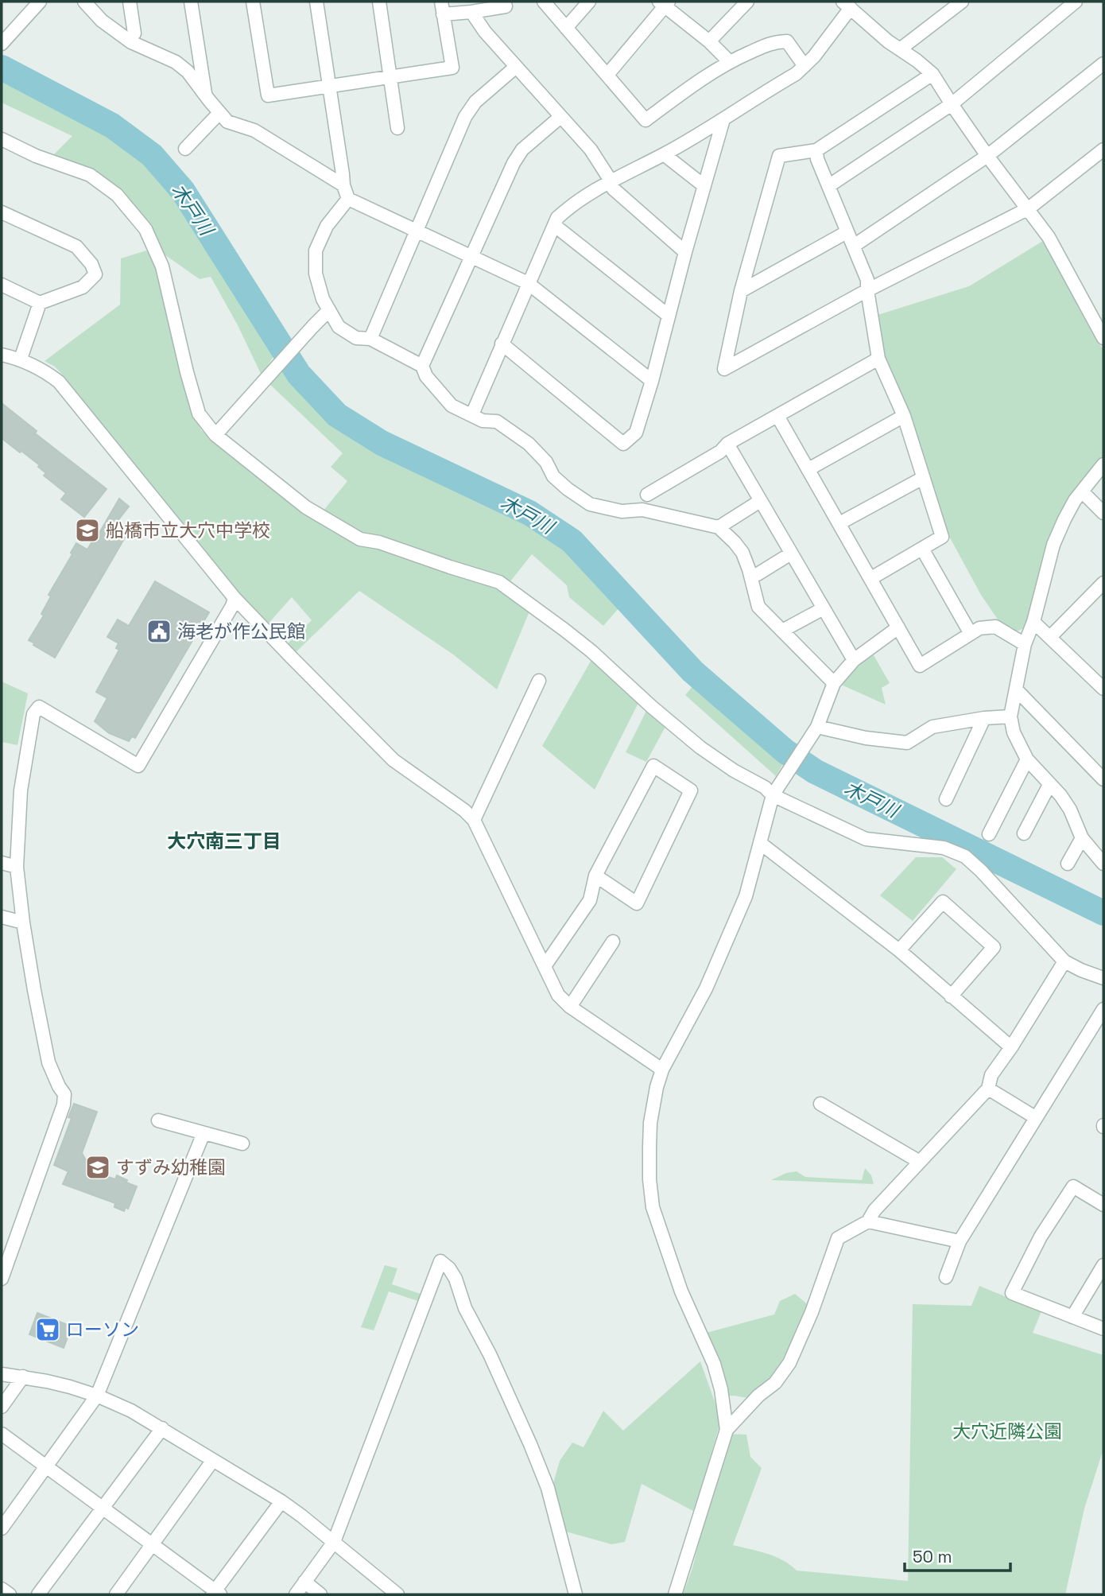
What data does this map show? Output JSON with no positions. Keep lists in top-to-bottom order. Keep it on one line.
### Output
{"districts":["大穴南三丁目"],"water":["木戸川"],"parks":["大穴近隣公園"],"places":{"school or university":["船橋市立大穴中学校","すずみ幼稚園"],"public building":["海老が作公民館"],"supermarket":["ローソン"]},"scale_bar":"50 m"}
